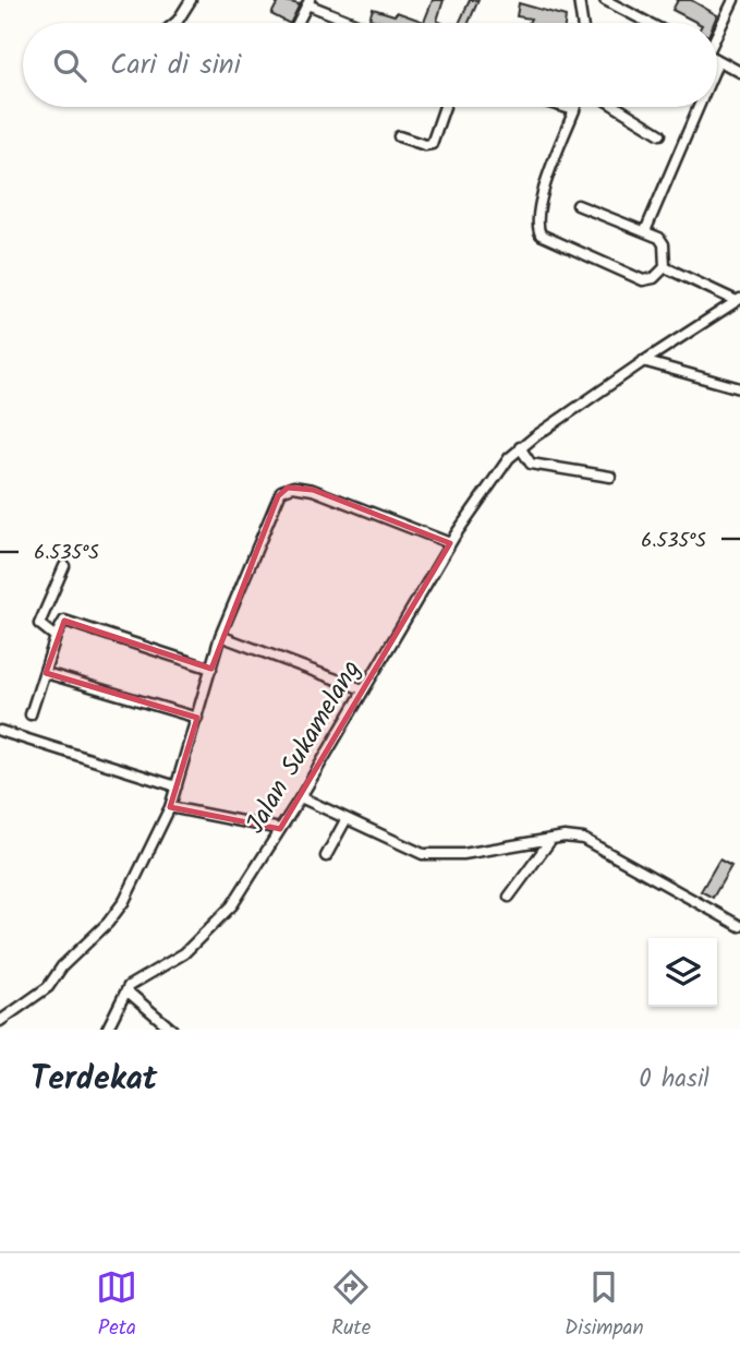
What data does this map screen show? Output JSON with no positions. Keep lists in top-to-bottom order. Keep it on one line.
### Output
{"streets":{"street":["Jalan Sukamelang"]},"page":{"search":"Cari di sini","heading":["Terdekat","0 hasil"],"nav":["Peta","Rute","Disimpan"]},"coordinates":["6.535°S"]}
